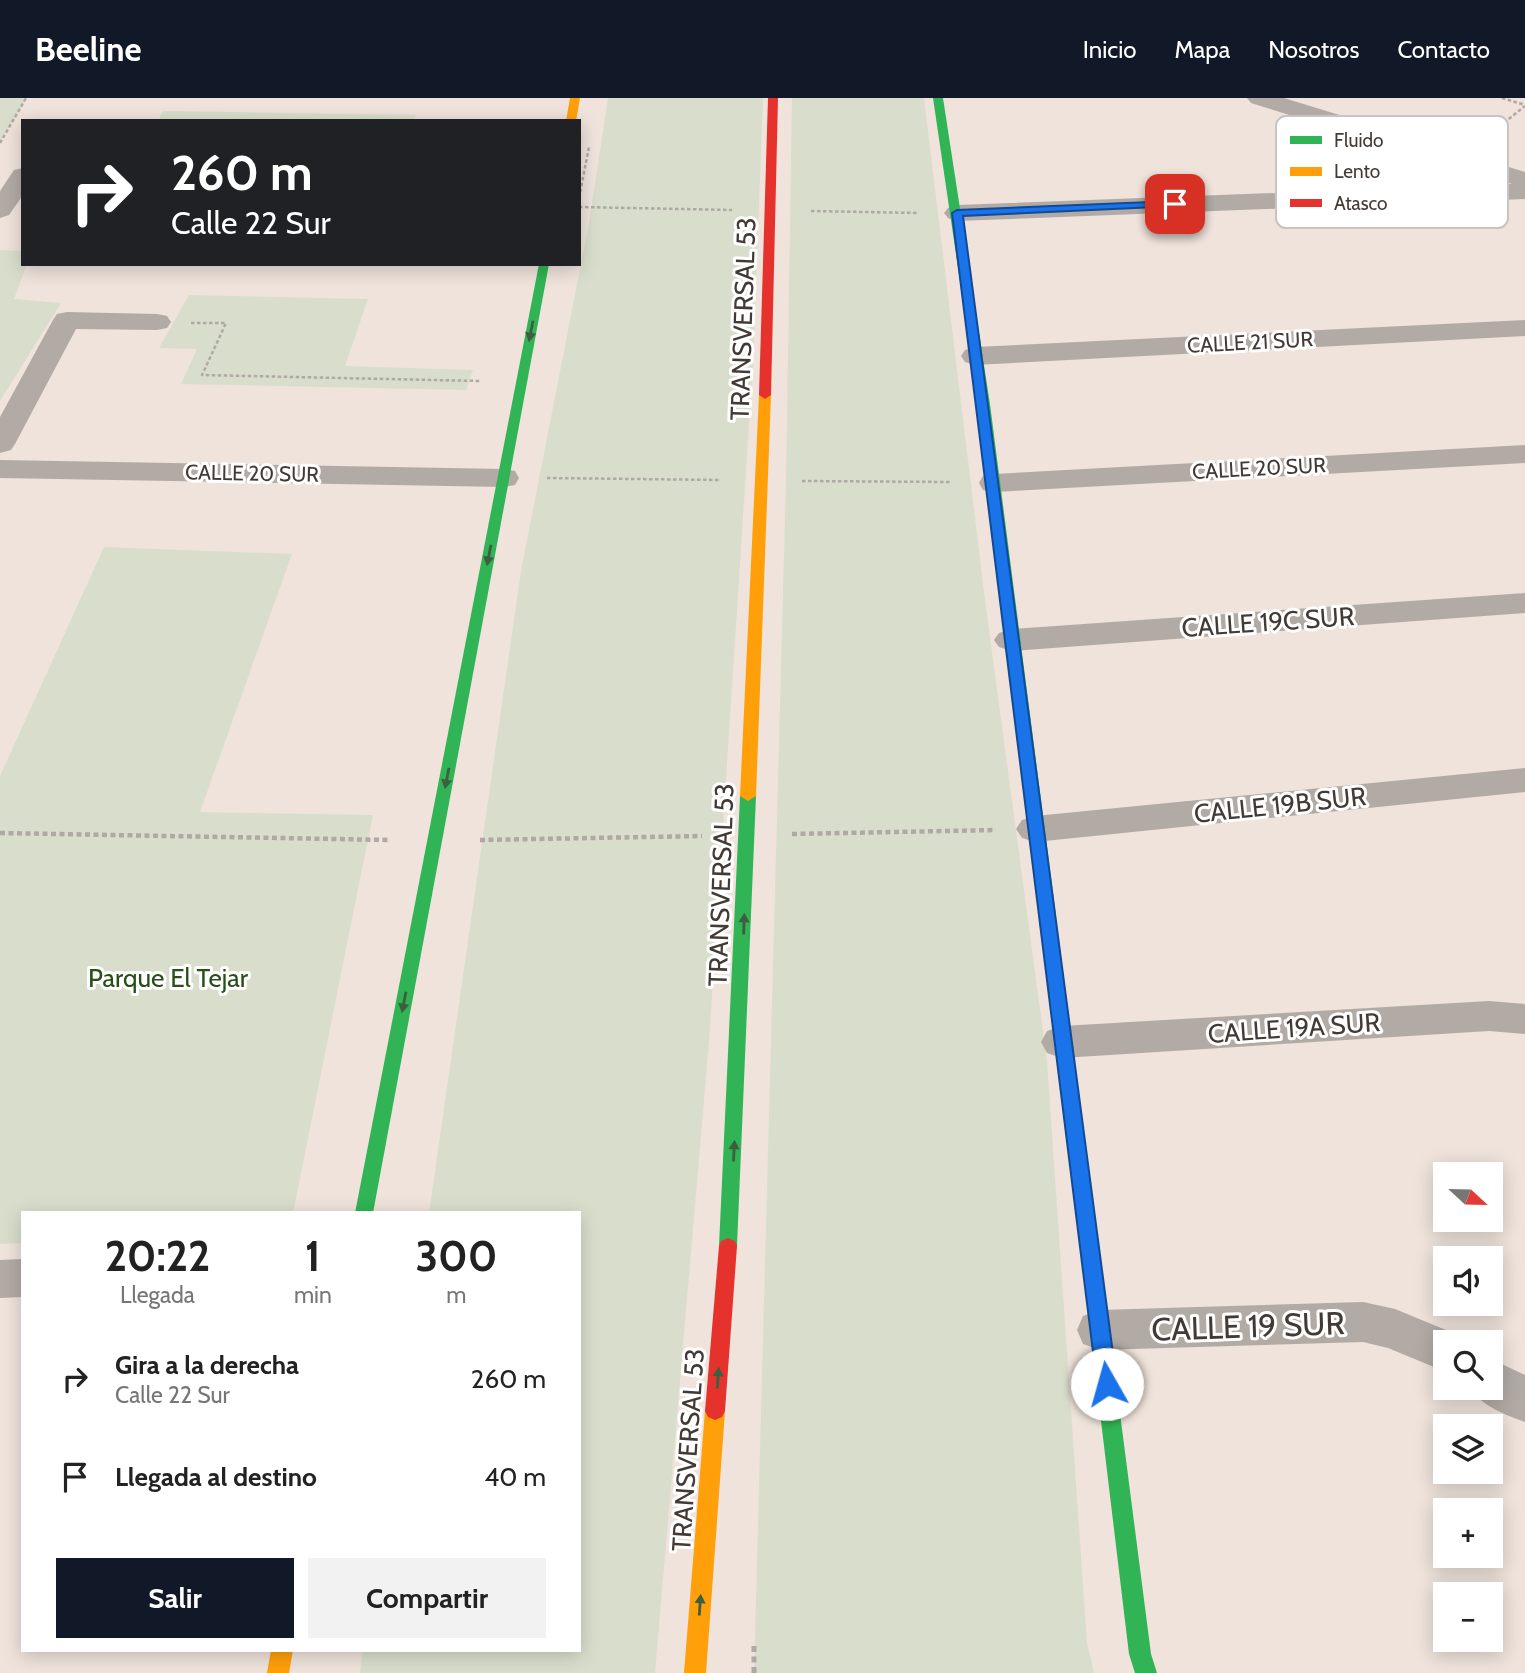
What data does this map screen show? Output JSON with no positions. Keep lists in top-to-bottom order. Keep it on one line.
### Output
{"streets":{"street":["TRANSVERSAL 53","CALLE 21 SUR","CALLE 20 SUR","CALLE 19C SUR","CALLE 19B SUR","CALLE 19A SUR","CALLE 19 SUR"]},"one_way":["TRANSVERSAL 53"],"parks":["Parque El Tejar"],"legend":["Fluido","Lento","Atasco"],"north":"right","page":{"header":"Beeline","nav":["Inicio","Mapa","Nosotros","Contacto"],"turn":["260 m","Calle 22 Sur"],"map_buttons":["+","−"],"eta":["20:22","Llegada","1","min","300","m"],"list":[{"name":"Gira a la derecha","note":"Calle 22 Sur","value":"260 m"},{"name":"Llegada al destino","value":"40 m"}],"buttons":["Salir","Compartir"]}}
